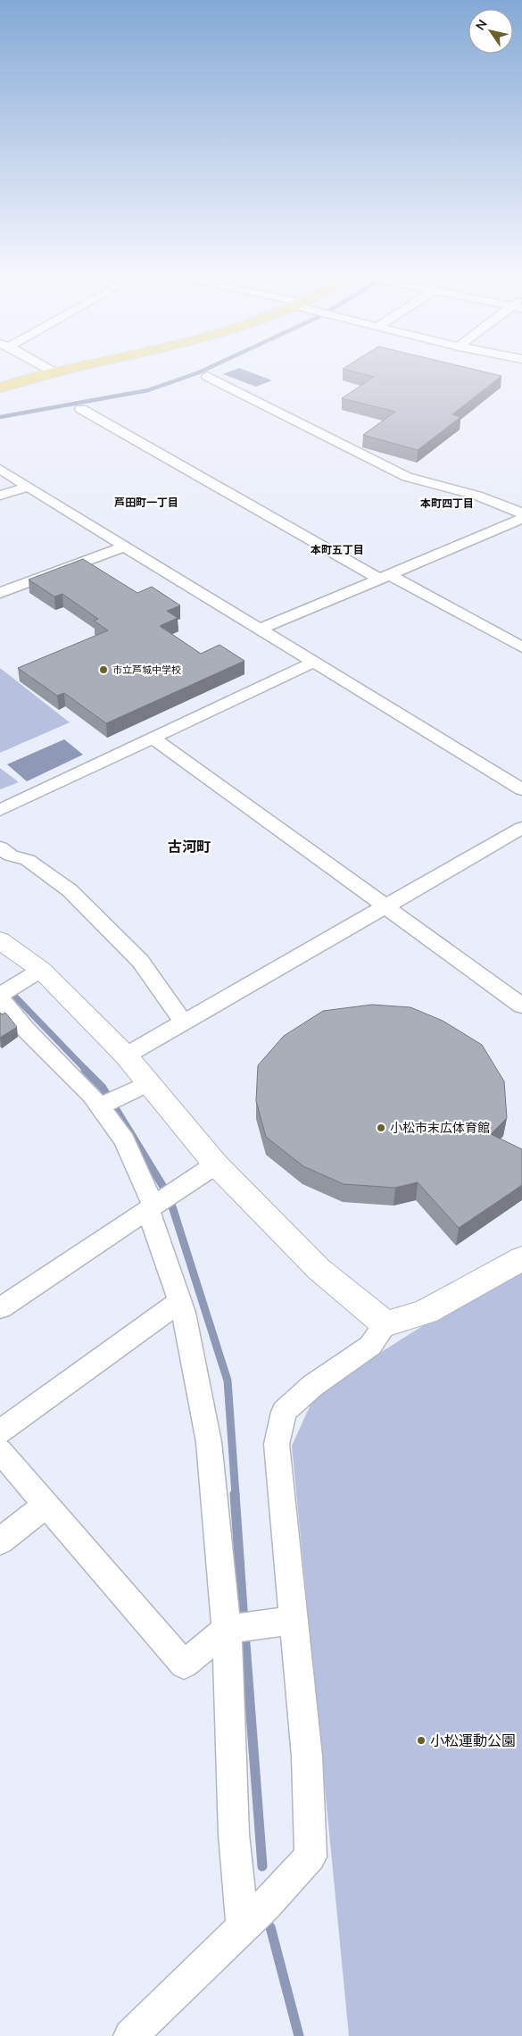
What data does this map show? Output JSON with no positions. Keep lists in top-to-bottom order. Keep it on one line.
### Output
{"districts":["芦田町一丁目","本町四丁目","本町五丁目","古河町"],"places":["市立芦城中学校","小松市末広体育館","小松運動公園"],"north":"top left"}
